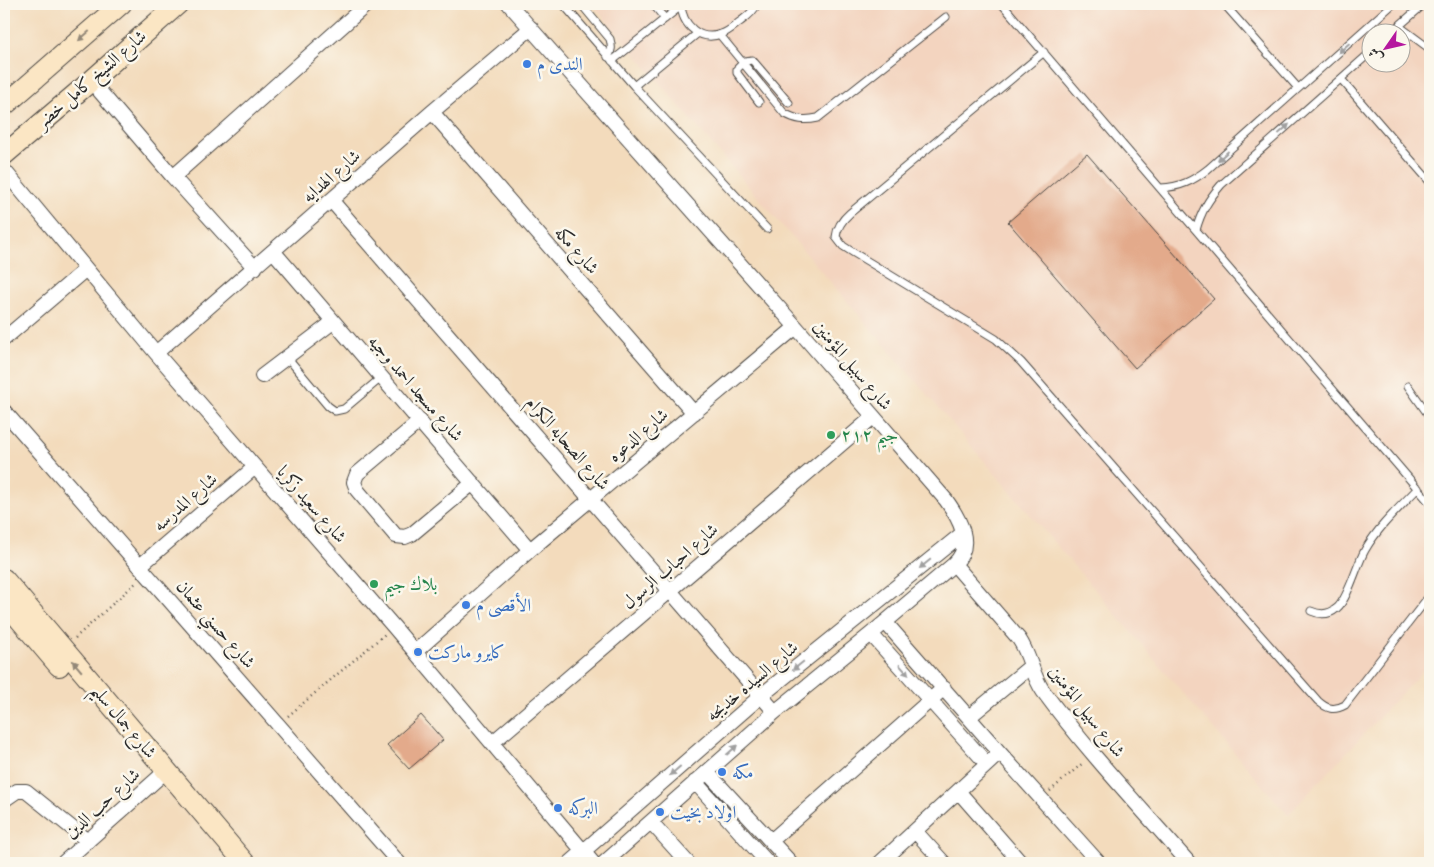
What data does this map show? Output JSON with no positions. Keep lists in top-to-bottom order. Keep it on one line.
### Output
{"streets":{"main road":["شارع الشيخ كامل خضر","شارع جمال سليم"],"street":["شارع الهدايه","شارع مكه","شارع سبيل المؤمنين","شارع مسجد احمد وجيه","شارع الدعوه","شارع الصحابه الكرام","شارع المدرسه","شارع سعيد زكريا","شارع احباب الرسول","شارع حسني عثمان","شارع السيده خديجه","شارع حب الدين"]},"crossings":[["شارع الهدايه","شارع مكه"],["شارع الهدايه","شارع سبيل المؤمنين"],["شارع الهدايه","شارع مسجد احمد وجيه"],["شارع الهدايه","شارع الصحابه الكرام"],["شارع الهدايه","شارع سعيد زكريا"],["شارع مكه","شارع الدعوه"],["شارع سبيل المؤمنين","شارع الدعوه"],["شارع سبيل المؤمنين","شارع احباب الرسول"],["شارع سبيل المؤمنين","شارع السيده خديجه"],["شارع مسجد احمد وجيه","شارع الدعوه"],["شارع الدعوه","شارع الصحابه الكرام"],["شارع الدعوه","شارع سعيد زكريا"],["شارع الصحابه الكرام","شارع احباب الرسول"],["شارع الصحابه الكرام","شارع السيده خديجه"],["شارع المدرسه","شارع سعيد زكريا"],["شارع المدرسه","شارع حسني عثمان"],["شارع سعيد زكريا","شارع احباب الرسول"],["شارع سعيد زكريا","شارع السيده خديجه"],["شارع جمال سليم","شارع حب الدين"]],"places":["الندى م","جيم ٢١٢","بلاك جيم","الأقصى م","كايرو ماركت","مكه","البركه","اولاد بخيت"],"north":"bottom left"}
